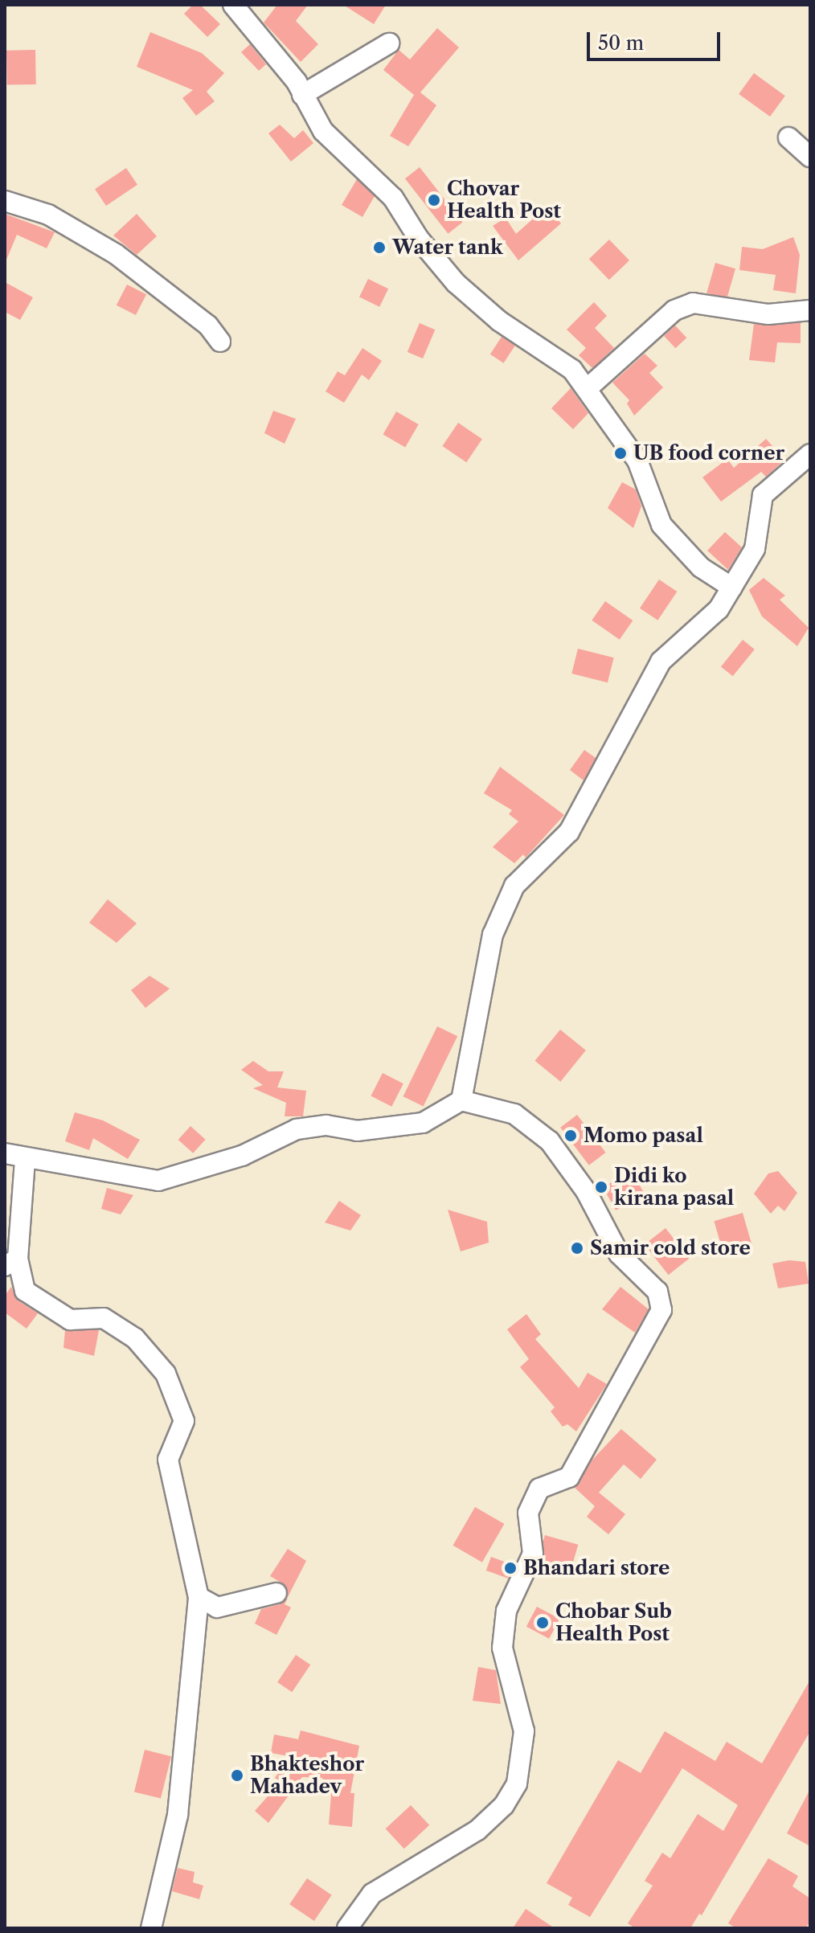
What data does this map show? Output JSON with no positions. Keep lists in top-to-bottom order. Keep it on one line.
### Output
{"places":["Chovar Health Post","Water tank","UB food corner","Momo pasal","Didi ko kirana pasal","Samir cold store","Bhandari store","Chobar Sub Health Post","Bhakteshor Mahadev"],"scale_bar":"50 m"}
